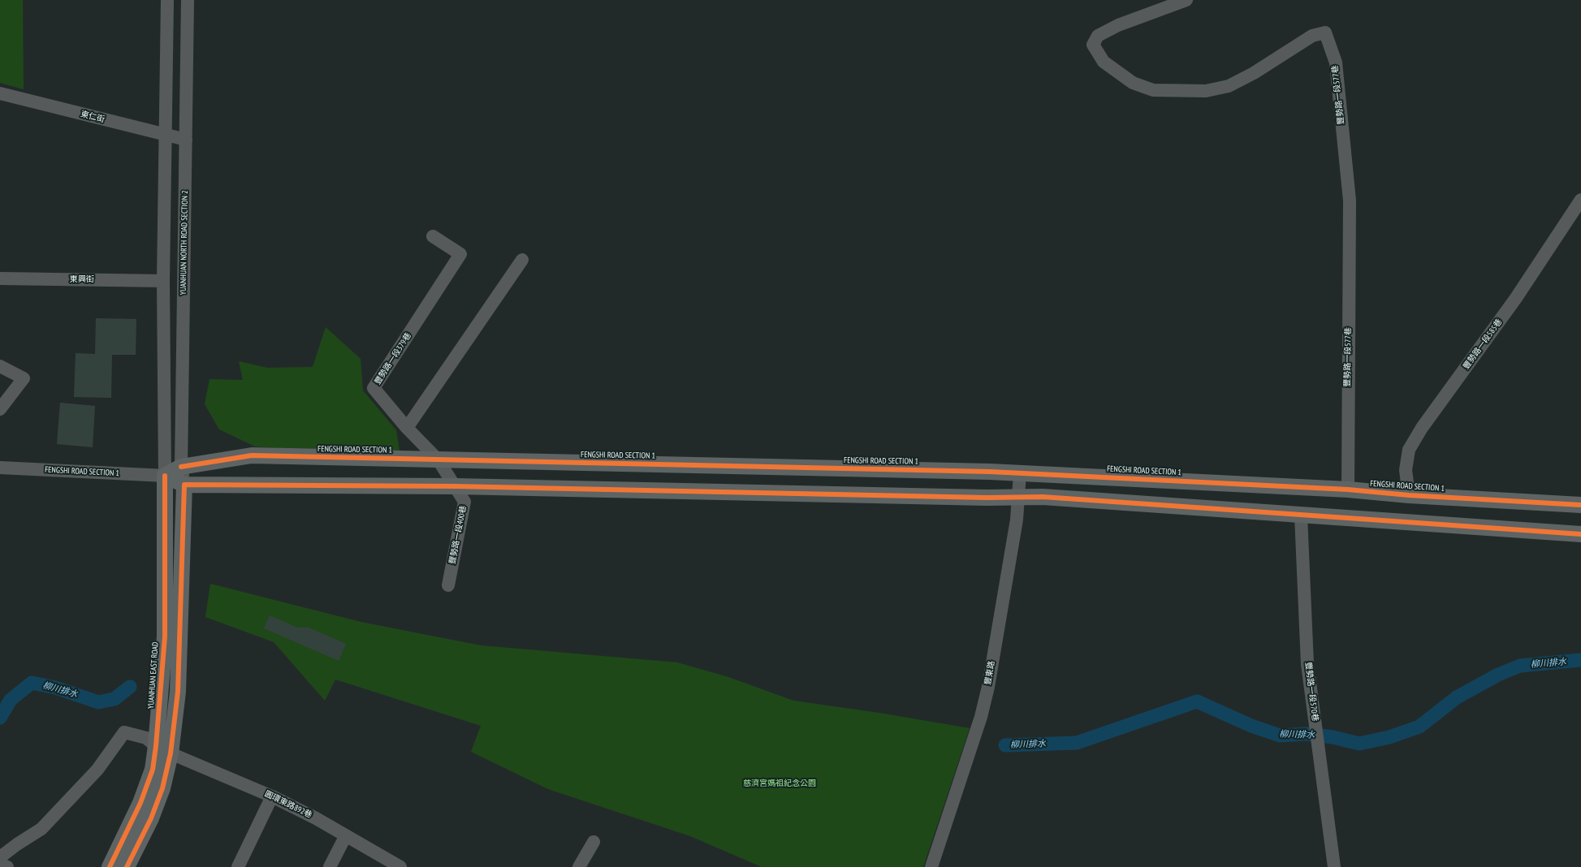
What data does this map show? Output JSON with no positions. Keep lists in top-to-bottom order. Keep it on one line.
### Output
{"streets":{"main road":["FENGSHI ROAD SECTION 1","YUANHUAN EAST ROAD"],"street":["豐勢路一段577巷","東仁街","YUANHUAN NORTH ROAD SECTION 2","東興街","豐勢路一段585巷","豐勢路一段379巷","豐勢路一段400巷","豐東路","豐勢路一段570巷","圓環東路892巷"]},"crossings":[["豐勢路一段577巷","FENGSHI ROAD SECTION 1"],["東仁街","YUANHUAN NORTH ROAD SECTION 2"],["YUANHUAN NORTH ROAD SECTION 2","FENGSHI ROAD SECTION 1"],["豐勢路一段585巷","FENGSHI ROAD SECTION 1"],["豐勢路一段379巷","FENGSHI ROAD SECTION 1"],["豐勢路一段379巷","豐勢路一段400巷"],["FENGSHI ROAD SECTION 1","豐勢路一段400巷"],["FENGSHI ROAD SECTION 1","豐東路"],["FENGSHI ROAD SECTION 1","YUANHUAN EAST ROAD"],["FENGSHI ROAD SECTION 1","豐勢路一段570巷"]],"water":["柳川排水"],"parks":["慈濟宮媽祖紀念公園"]}
